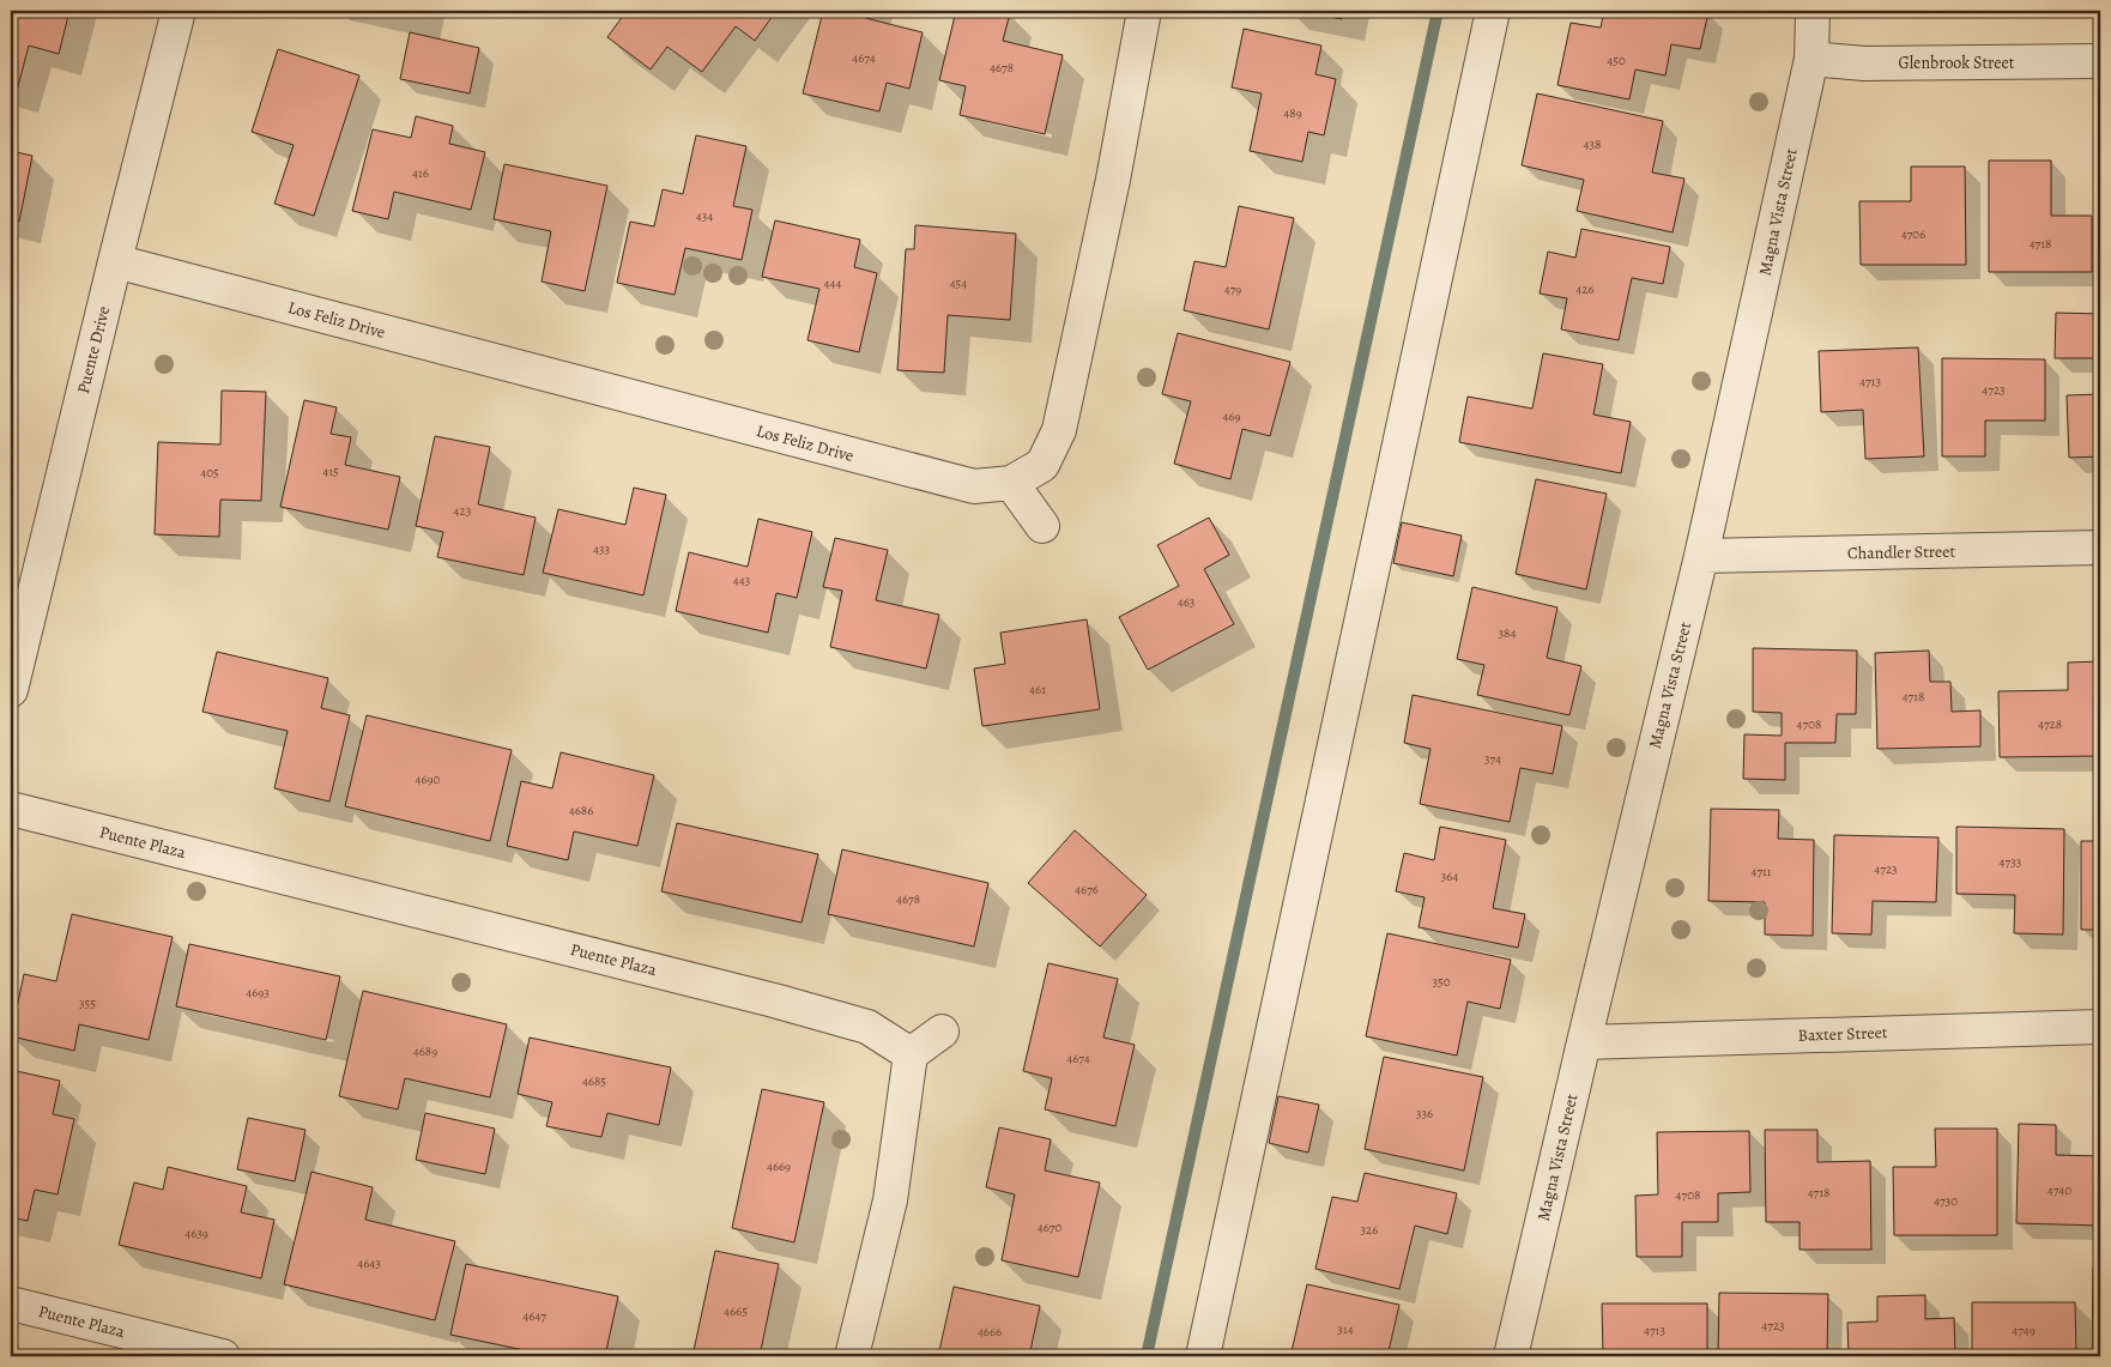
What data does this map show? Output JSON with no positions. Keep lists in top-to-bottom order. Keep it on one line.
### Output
{"streets":{"street":["Glenbrook Street","Magna Vista Street","Los Feliz Drive","Puente Drive","Chandler Street","Puente Plaza","Baxter Street"]},"crossings":[["Glenbrook Street","Magna Vista Street"],["Magna Vista Street","Chandler Street"],["Magna Vista Street","Baxter Street"],["Los Feliz Drive","Puente Drive"]],"house_numbers":["4674","450","4678","489","438","416","434","4706","4718","444","454","479","426","4713","4723","469","415","405","423","433","443","463","384","461","4718","4708","4728","374","4690","4686","4733","4723","4711","364","4676","4678","350","4693","355","4689","4674","4685","336","4669","4740","4718","4708","4730","4670","326","4639","4643","4665","4647","4723","314","4713","4749","4666"]}
